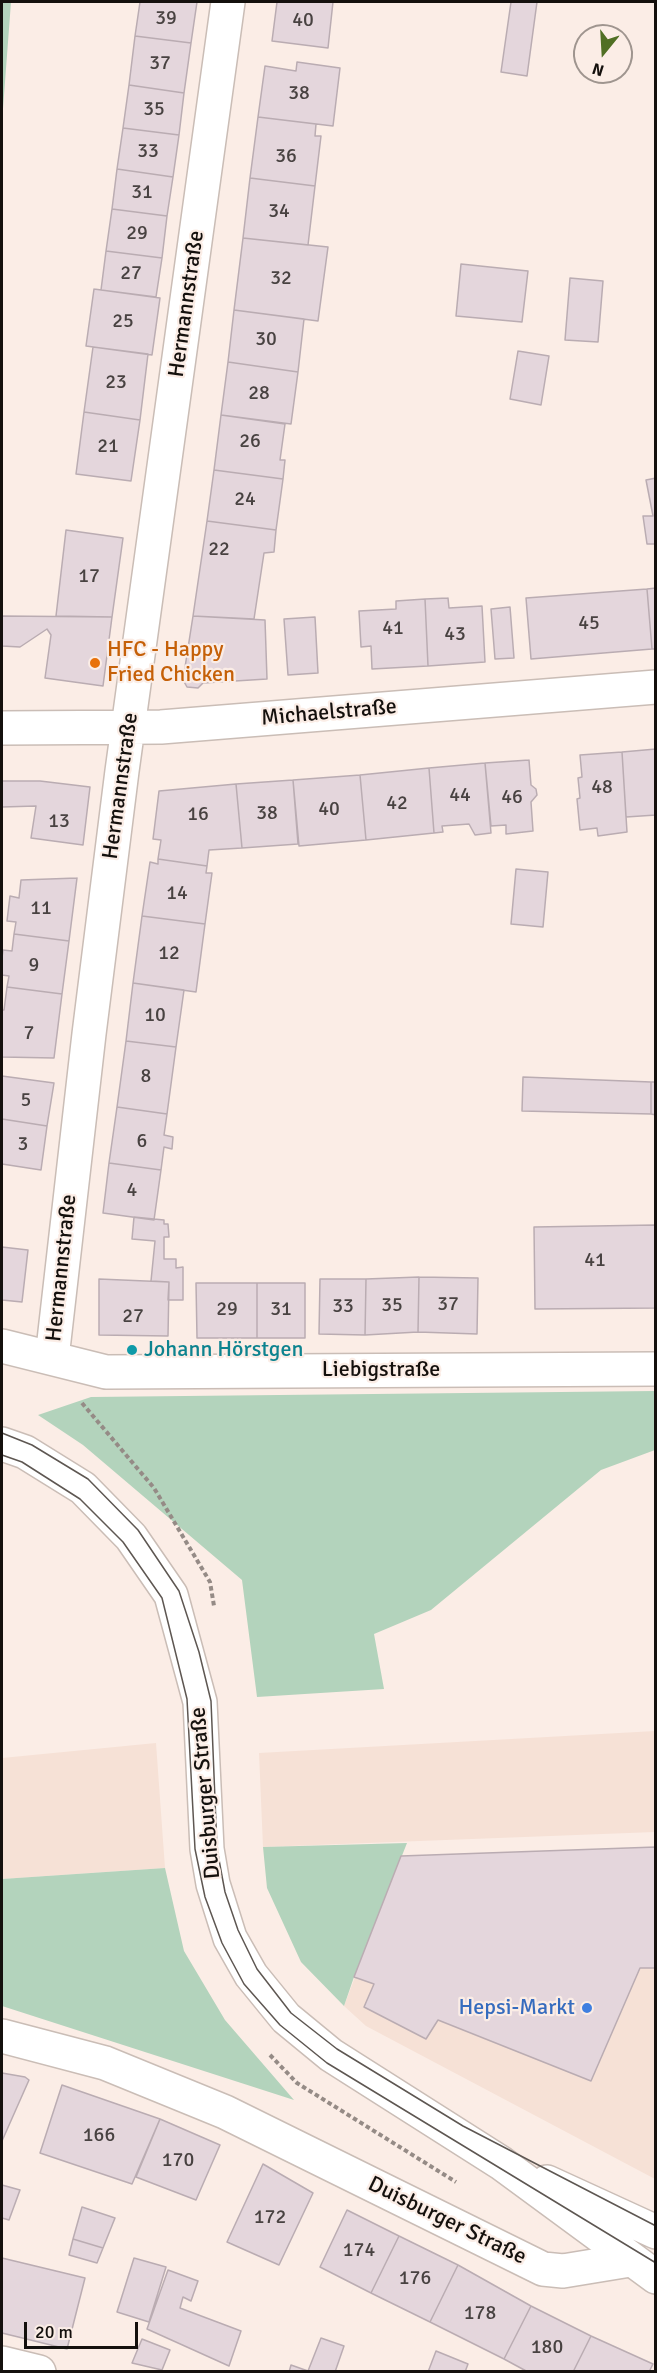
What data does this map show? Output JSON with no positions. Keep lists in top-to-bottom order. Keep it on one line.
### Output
{"streets":{"street":["Hermannstraße","Michaelstraße","Liebigstraße","Duisburger Straße"]},"crossings":[["Hermannstraße","Michaelstraße"],["Hermannstraße","Liebigstraße"]],"places":["HFC - Happy Fried Chicken","Johann Hörstgen","Hepsi-Markt"],"house_numbers":["39","40","37","38","35","33","36","31","34","29","27","32","25","30","23","28","26","21","24","22","17","45","41","43","48","44","46","42","40","38","16","13","14","11","12","9","10","7","8","5","6","3","4","41","37","35","33","29","31","27","166","170","172","174","176","178","180"],"scale_bar":"20 m","north":"bottom"}
